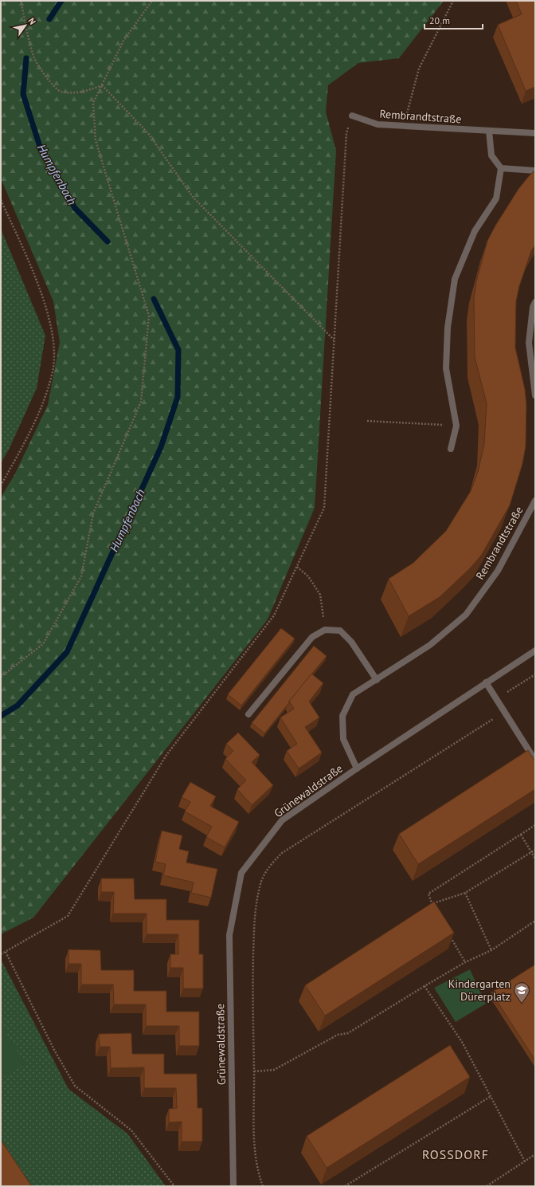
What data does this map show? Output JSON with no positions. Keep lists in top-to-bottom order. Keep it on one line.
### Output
{"streets":{"street":["Rembrandtstraße","Grünewaldstraße"]},"crossings":[["Rembrandtstraße","Grünewaldstraße"]],"districts":["ROSSDORF"],"water":["Humpfenbach"],"places":{"school or university":["Kindergarten Dürerplatz"]},"scale_bar":"20 m","north":"top right"}
